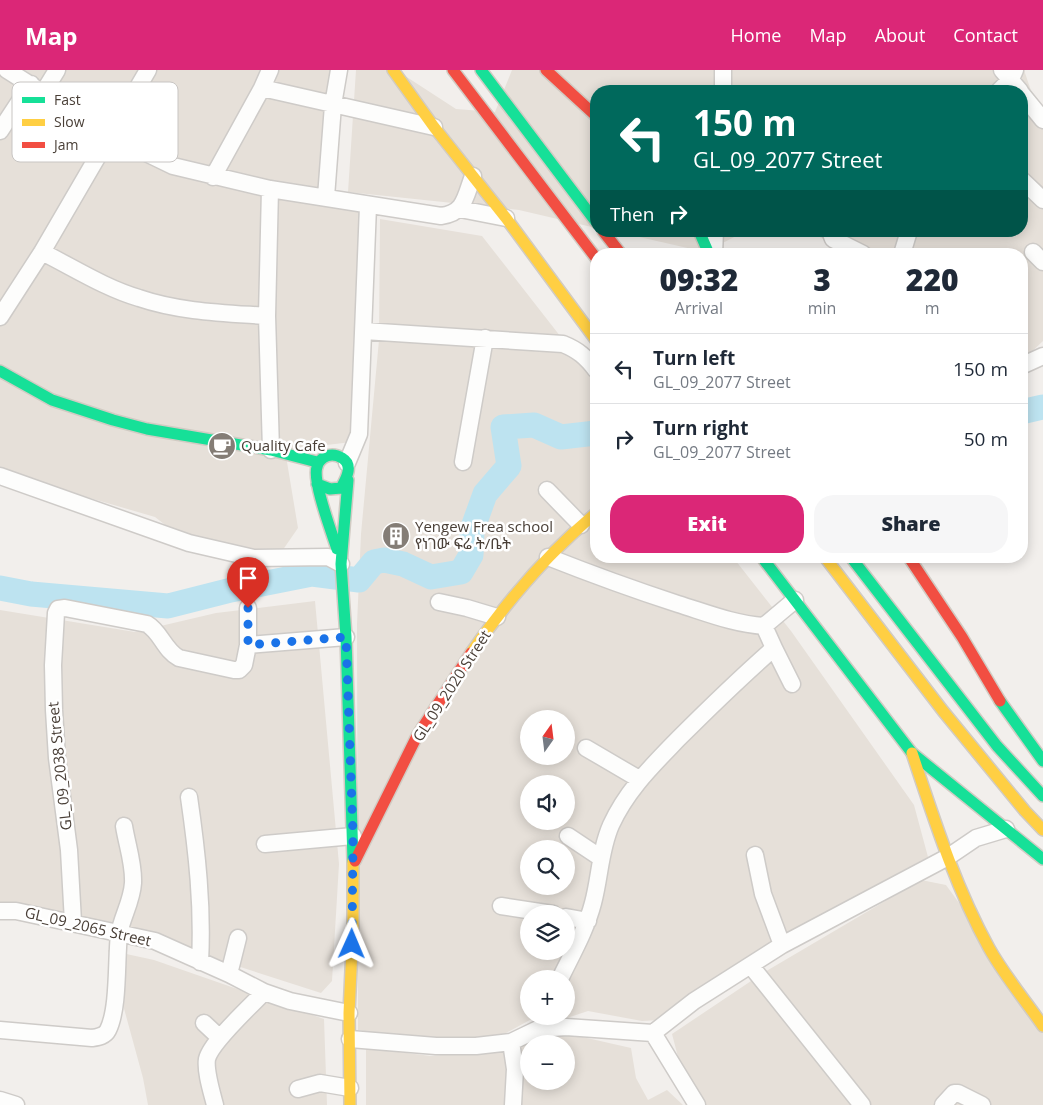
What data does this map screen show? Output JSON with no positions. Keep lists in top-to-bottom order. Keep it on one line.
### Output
{"streets":{"main road":["GL_09_2020 Street"],"street":["GL_09_2038 Street","GL_09_2065 Street"]},"crossings":[["GL_09_2038 Street","GL_09_2065 Street"]],"places":{"cafe":["Quality Cafe"],"building":["Yengew Frea school የነገው ፍሬ ት/ቤት"]},"legend":["Fast","Slow","Jam"],"north":"top","page":{"header":"Map","nav":["Home","Map","About","Contact"],"turn":["150 m","GL_09_2077 Street"],"then":"Then","eta":["09:32","Arrival","3","min","220","m"],"list":[{"name":"Turn left","note":"GL_09_2077 Street","value":"150 m"},{"name":"Turn right","note":"GL_09_2077 Street","value":"50 m"}],"buttons":["Exit","Share"],"map_buttons":["+","−"]}}
